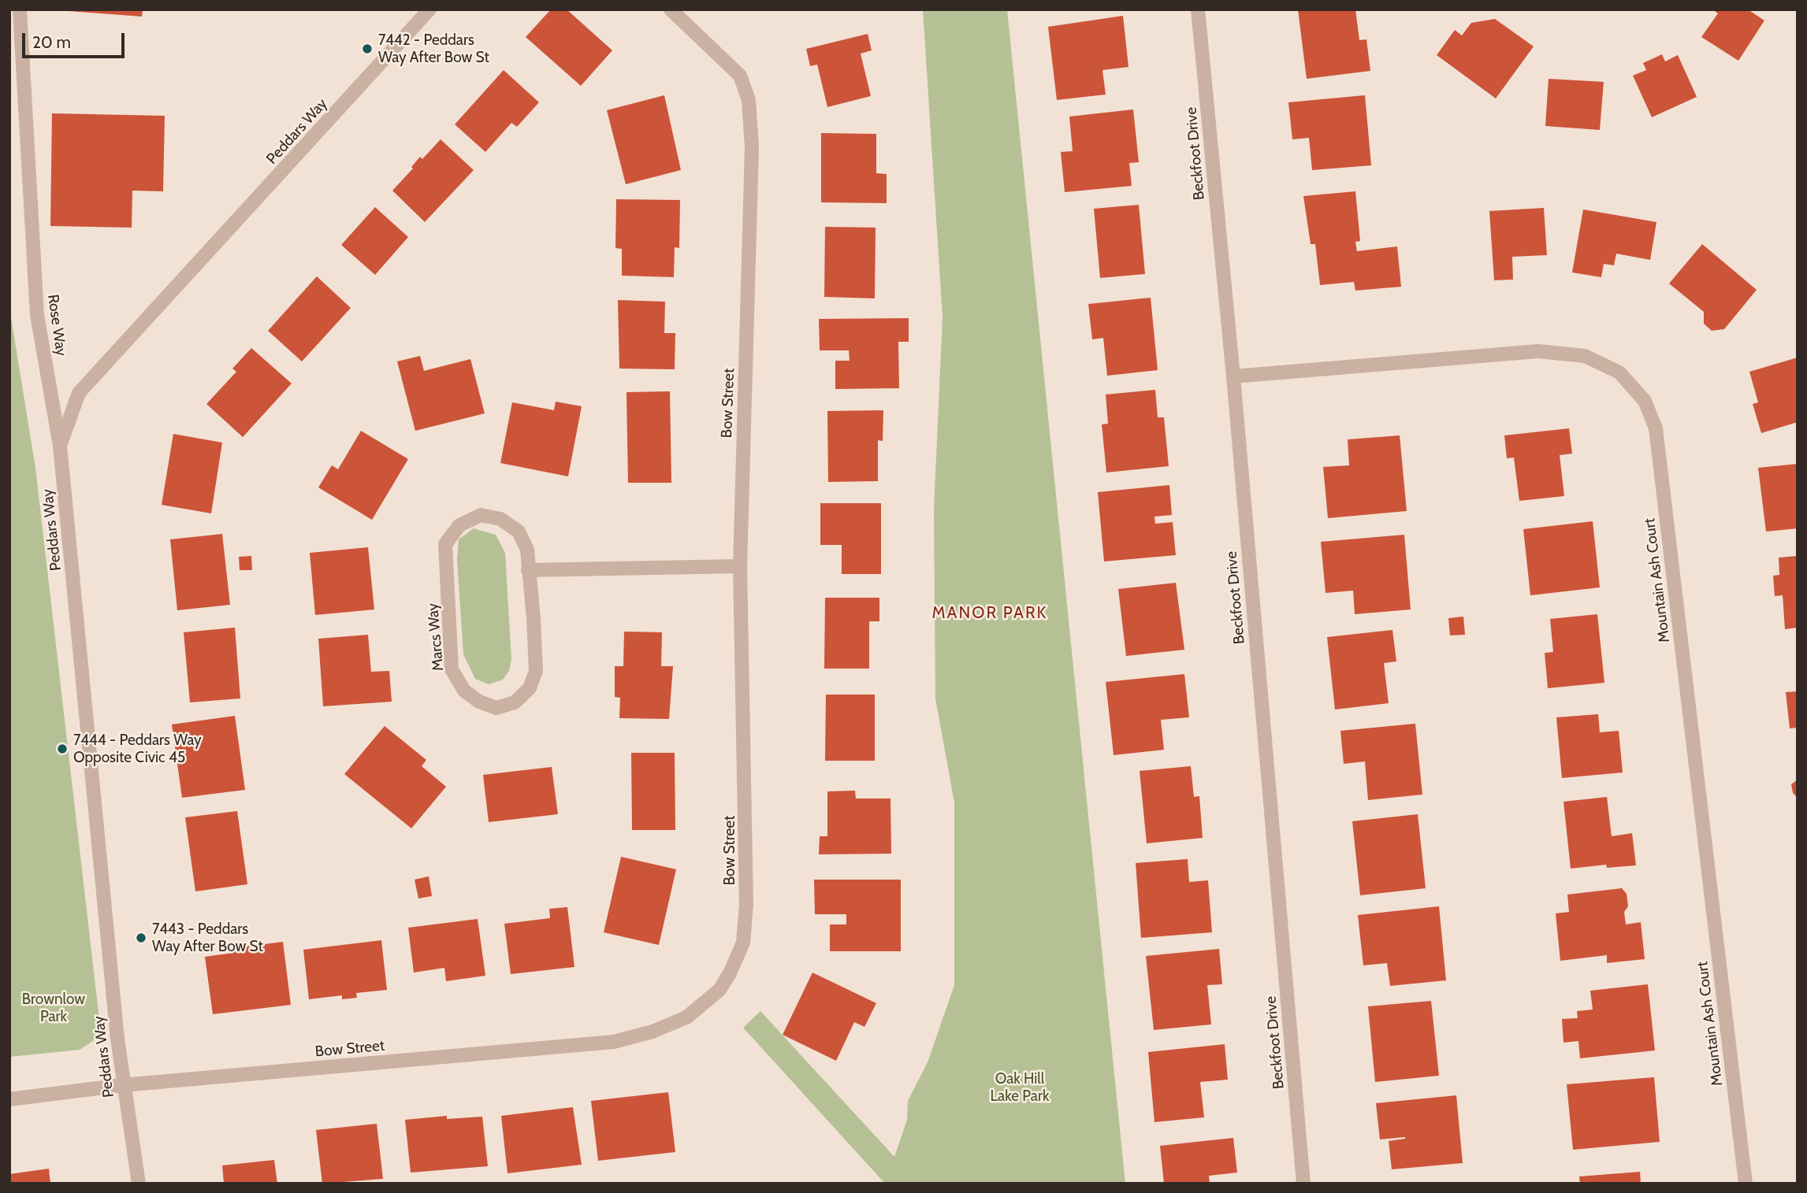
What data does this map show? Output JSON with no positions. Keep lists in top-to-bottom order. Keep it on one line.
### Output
{"streets":{"street":["Peddars Way","Beckfoot Drive","Rose Way","Bow Street","Mountain Ash Court","Marcs Way"]},"crossings":[["Peddars Way","Rose Way"],["Peddars Way","Bow Street"],["Beckfoot Drive","Mountain Ash Court"]],"districts":["MANOR PARK"],"parks":["Brownlow Park","Oak Hill Lake Park"],"places":["7442 - Peddars Way After Bow St","7444 - Peddars Way Opposite Civic 45","7443 - Peddars Way After Bow St"],"scale_bar":"20 m"}
